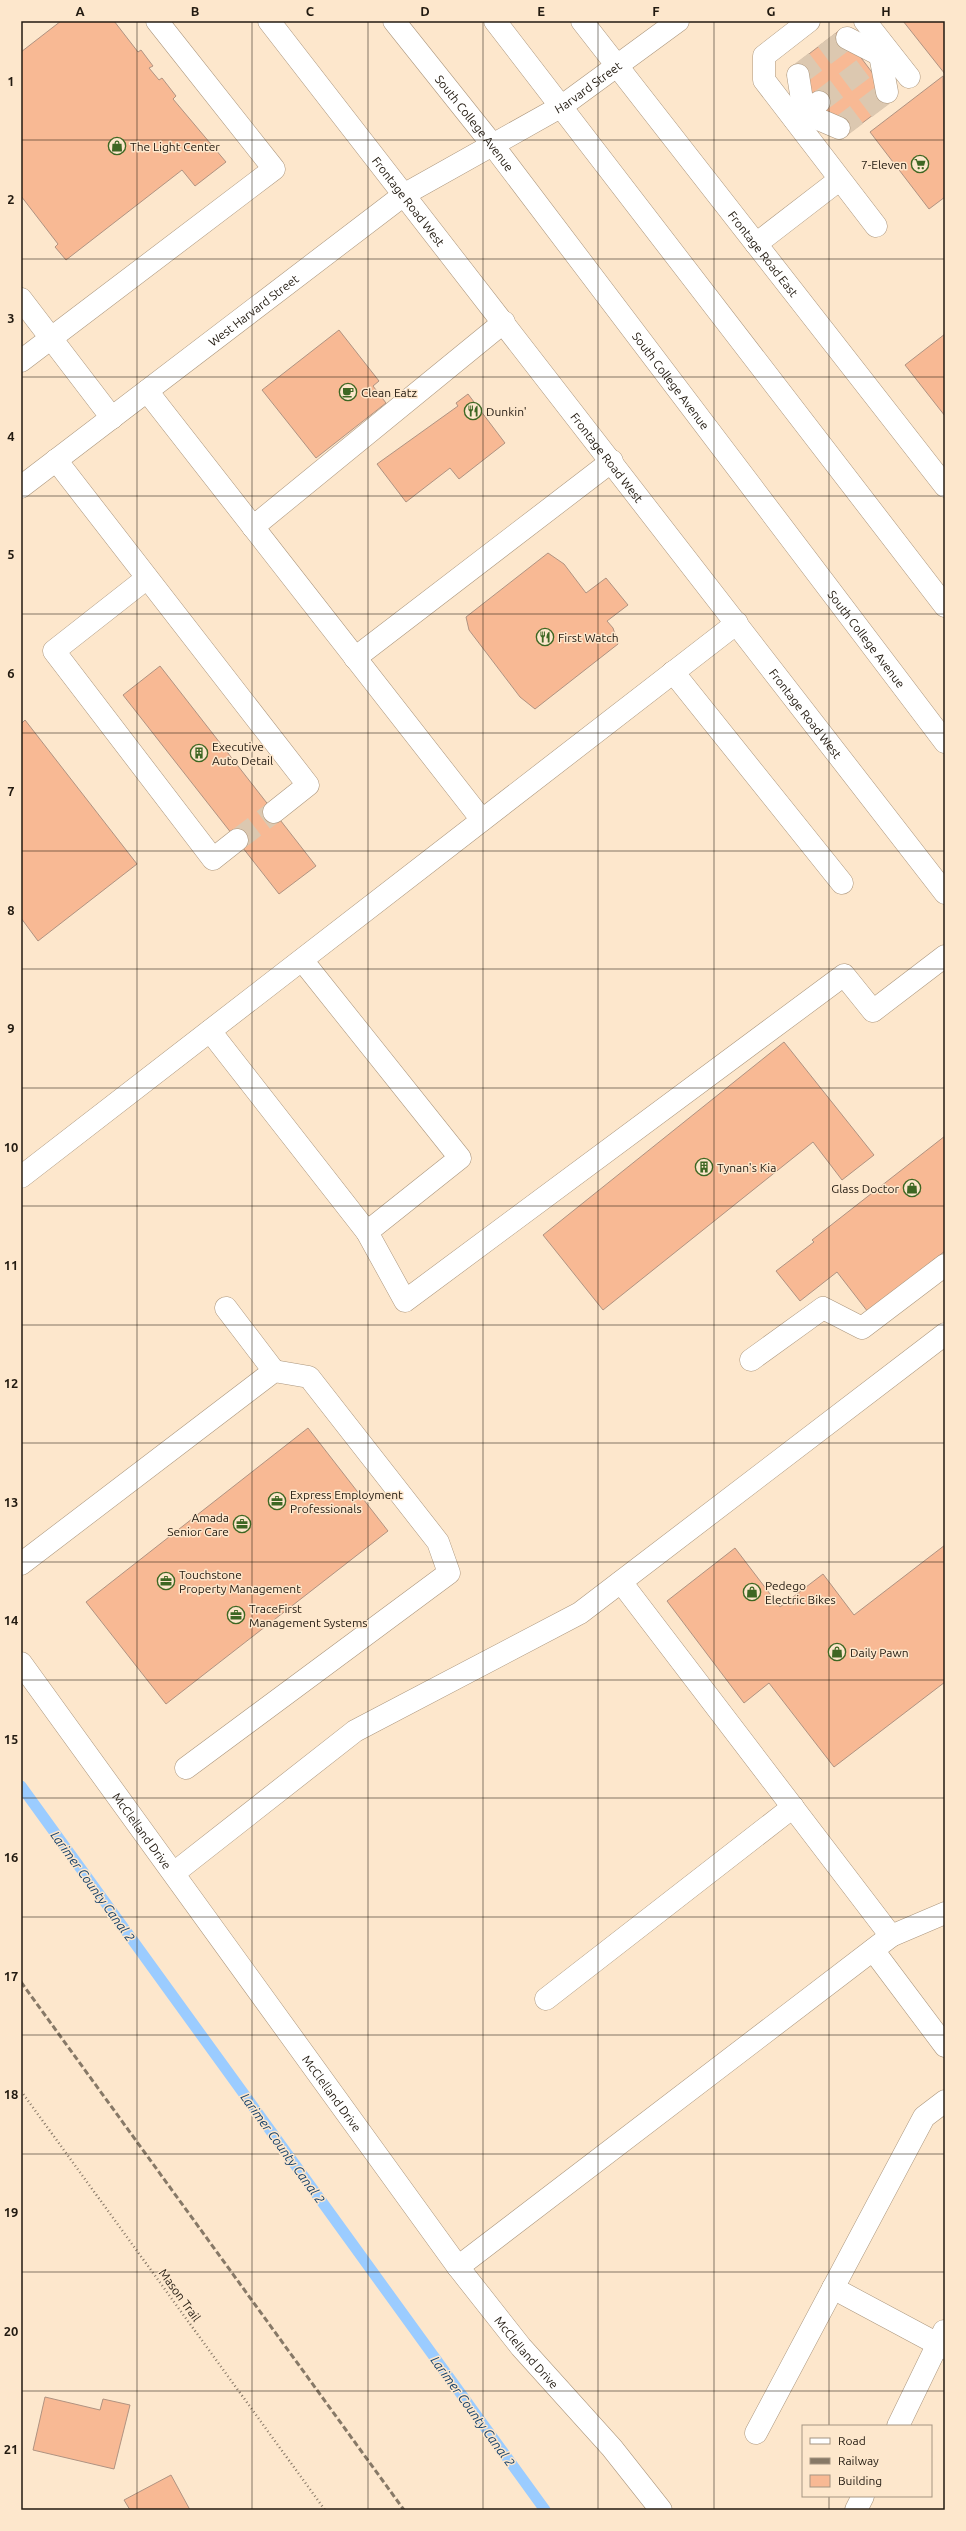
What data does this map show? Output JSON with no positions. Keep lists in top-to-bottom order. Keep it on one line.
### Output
{"streets":{"main road":["Harvard Street","South College Avenue","Frontage Road West","Frontage Road East","West Harvard Street","McClelland Drive"],"path":["Mason Trail"]},"crossings":[["Harvard Street","South College Avenue"],["Harvard Street","Frontage Road East"],["Harvard Street","West Harvard Street"],["South College Avenue","West Harvard Street"],["Frontage Road West","West Harvard Street"]],"water":["Larimer County Canal 2"],"places":{"shop":["The Light Center","Glass Doctor","Pedego Electric Bikes","Daily Pawn"],"supermarket":["7-Eleven"],"cafe":["Clean Eatz"],"restaurant":["Dunkin'","First Watch"],"building":["Executive Auto Detail","Tynan's Kia"],"office":["Express Employment Professionals","Amada Senior Care","Touchstone Property Management","TraceFirst Management Systems"]},"legend":["Road","Railway","Building"],"grid":{"columns":["A","B","C","D","E","F","G","H"],"rows":["1","2","3","4","5","6","7","8","9","10","11","12","13","14","15","16","17","18","19","20","21"]}}
